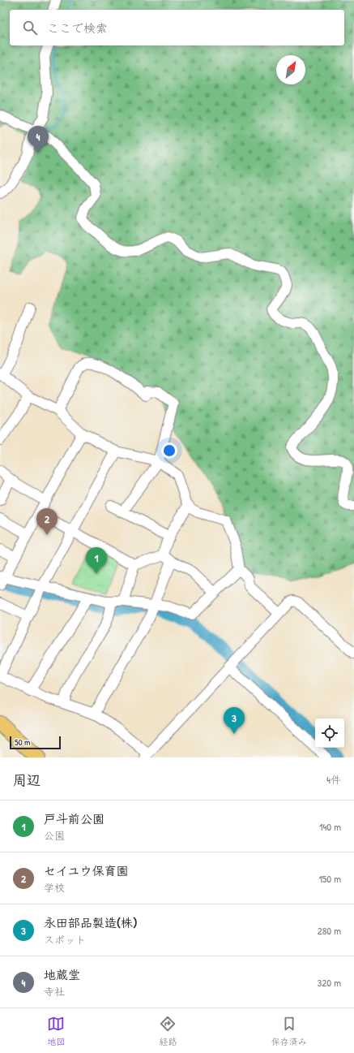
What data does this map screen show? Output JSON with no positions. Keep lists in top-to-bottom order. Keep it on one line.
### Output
{"scale_bar":"50 m","north":"top right","page":{"search":"ここで検索","pins":["4","2","1","3"],"scale":"50 m","heading":["周辺","4件"],"list":[{"mark":"1","name":"戸斗前公園","note":"公園","value":"140 m"},{"mark":"2","name":"セイユウ保育園","note":"学校","value":"150 m"},{"mark":"3","name":"永田部品製造(株)","note":"スポット","value":"280 m"},{"mark":"4","name":"地蔵堂","note":"寺社","value":"320 m"}],"nav":["地図","経路","保存済み"]}}
